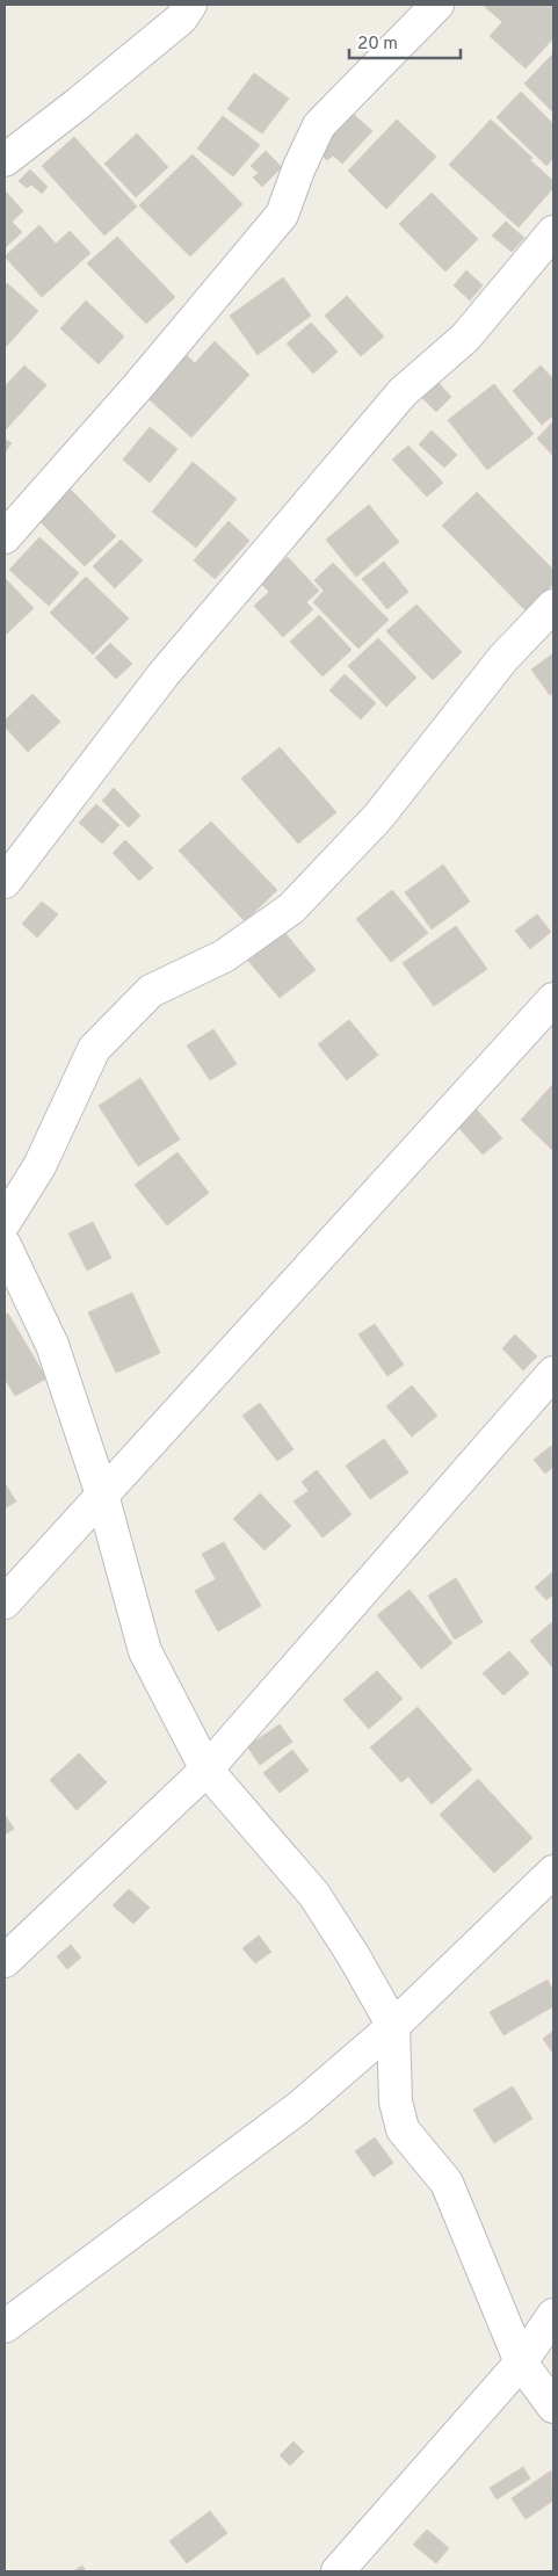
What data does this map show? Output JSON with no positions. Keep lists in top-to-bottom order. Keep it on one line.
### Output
{"scale_bar":"20 m"}
